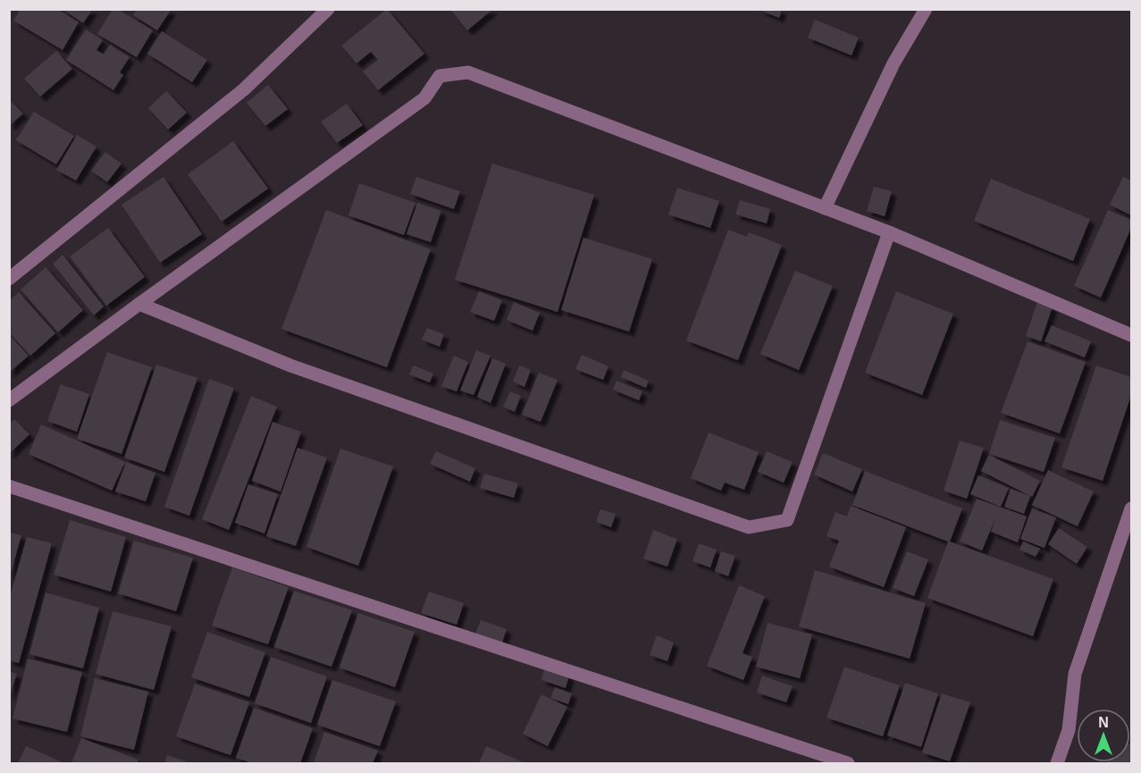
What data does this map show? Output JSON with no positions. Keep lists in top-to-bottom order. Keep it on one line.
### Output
{"north":"top"}
